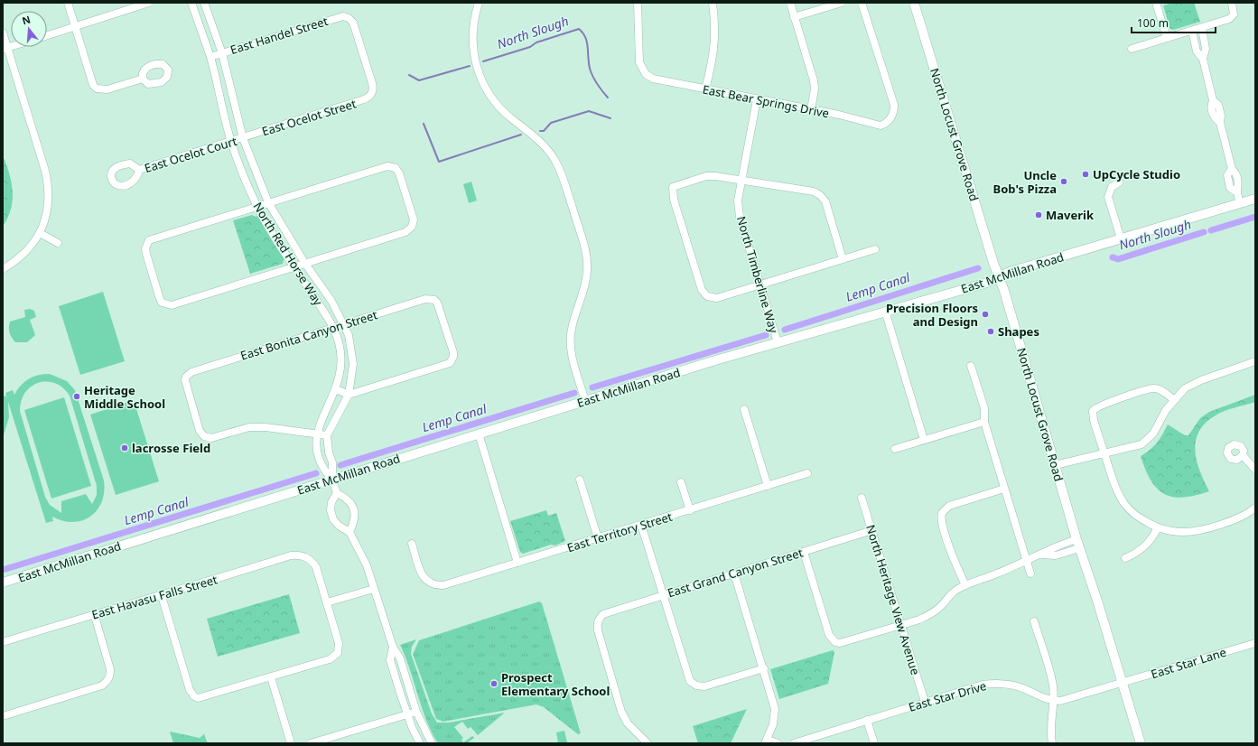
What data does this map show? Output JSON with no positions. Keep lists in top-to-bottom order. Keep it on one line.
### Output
{"streets":{"main road":["North Locust Grove Road","East McMillan Road"],"street":["East Handel Street","East Bear Springs Drive","East Ocelot Street","East Ocelot Court","North Red Horse Way","North Timberline Way","East Bonita Canyon Street","East Territory Street","East Grand Canyon Street","East Havasu Falls Street","North Heritage View Avenue","East Star Lane","East Star Drive"]},"crossings":[["East Handel Street","East Ocelot Street"],["East Handel Street","North Red Horse Way"],["East Bear Springs Drive","North Timberline Way"],["East Ocelot Street","East Ocelot Court"],["East Ocelot Street","North Red Horse Way"],["North Locust Grove Road","East McMillan Road"],["North Locust Grove Road","East Star Lane"],["North Locust Grove Road","East Star Drive"],["East Ocelot Court","North Red Horse Way"],["North Red Horse Way","East McMillan Road"],["North Red Horse Way","East Bonita Canyon Street"],["East McMillan Road","North Timberline Way"],["East Grand Canyon Street","North Heritage View Avenue"],["North Heritage View Avenue","East Star Drive"],["East Star Lane","East Star Drive"]],"water":["North Slough","Lemp Canal"],"places":["UpCycle Studio","Uncle Bob's Pizza","Maverik","Precision Floors and Design","Shapes","Heritage Middle School","lacrosse Field","Prospect Elementary School"],"scale_bar":"100 m","north":"top"}
